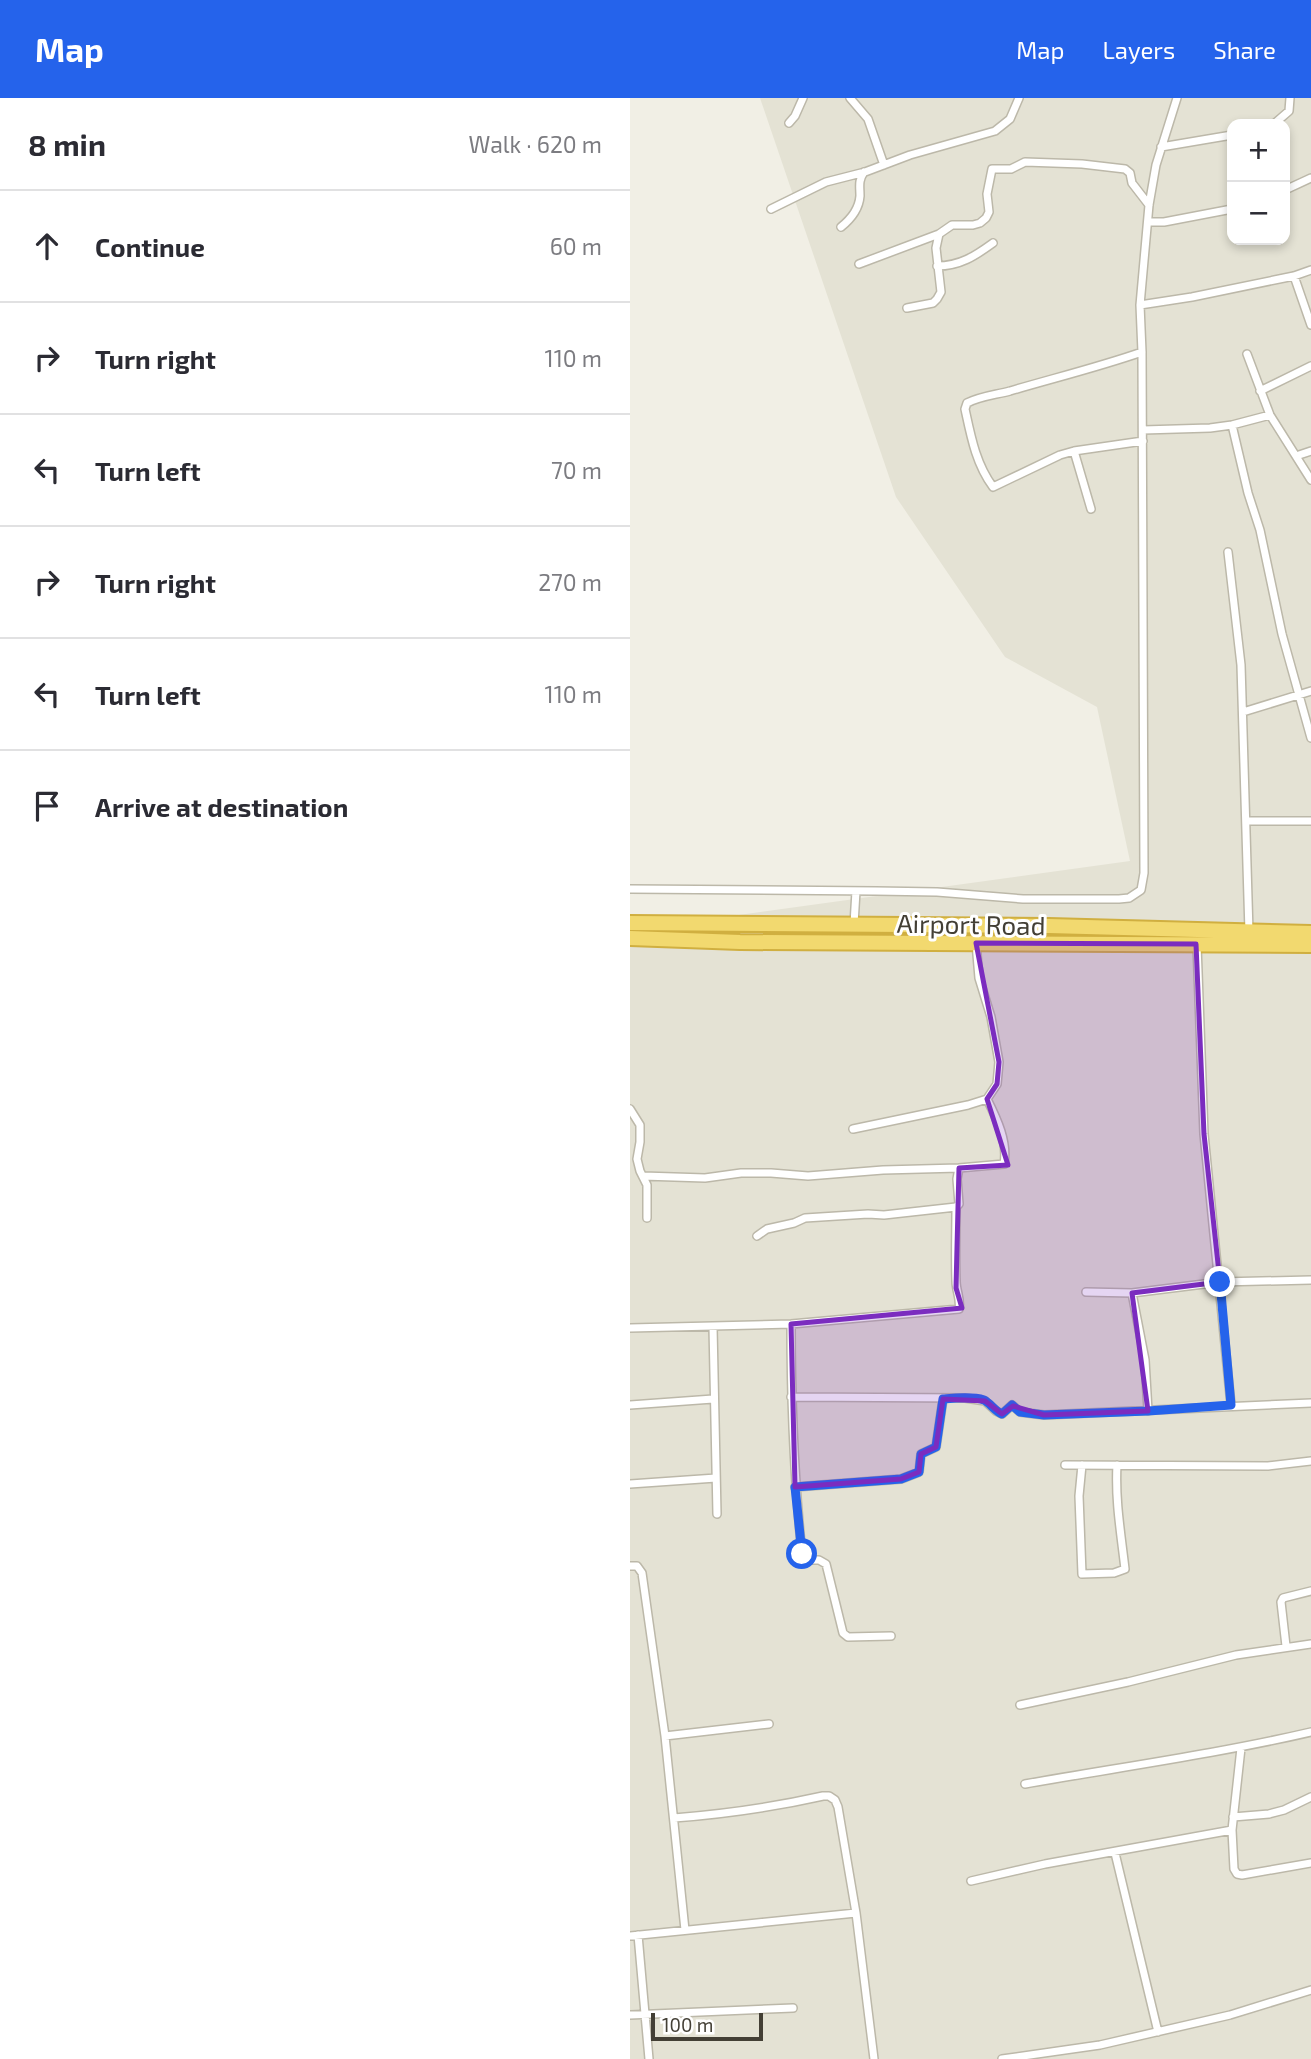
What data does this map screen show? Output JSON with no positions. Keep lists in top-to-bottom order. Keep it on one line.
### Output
{"streets":{"highway":["Airport Road"]},"scale_bar":"100 m","page":{"header":"Map","nav":["Map","Layers","Share"],"heading":["8 min","Walk · 620 m"],"map_buttons":["+","−"],"list":[["Continue","60 m"],["Turn right","110 m"],["Turn left","70 m"],["Turn right","270 m"],["Turn left","110 m"],"Arrive at destination"],"scale":"100 m"}}
